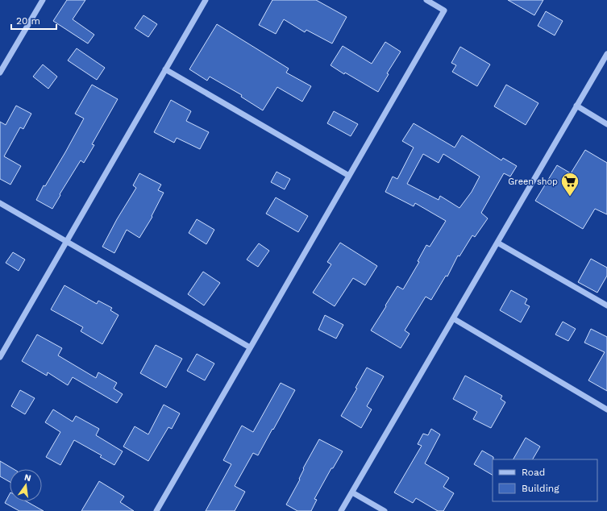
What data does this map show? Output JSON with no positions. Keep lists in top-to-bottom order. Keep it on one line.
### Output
{"places":{"supermarket":["Green shop"]},"legend":["Road","Building"],"scale_bar":"20 m","north":"top"}
